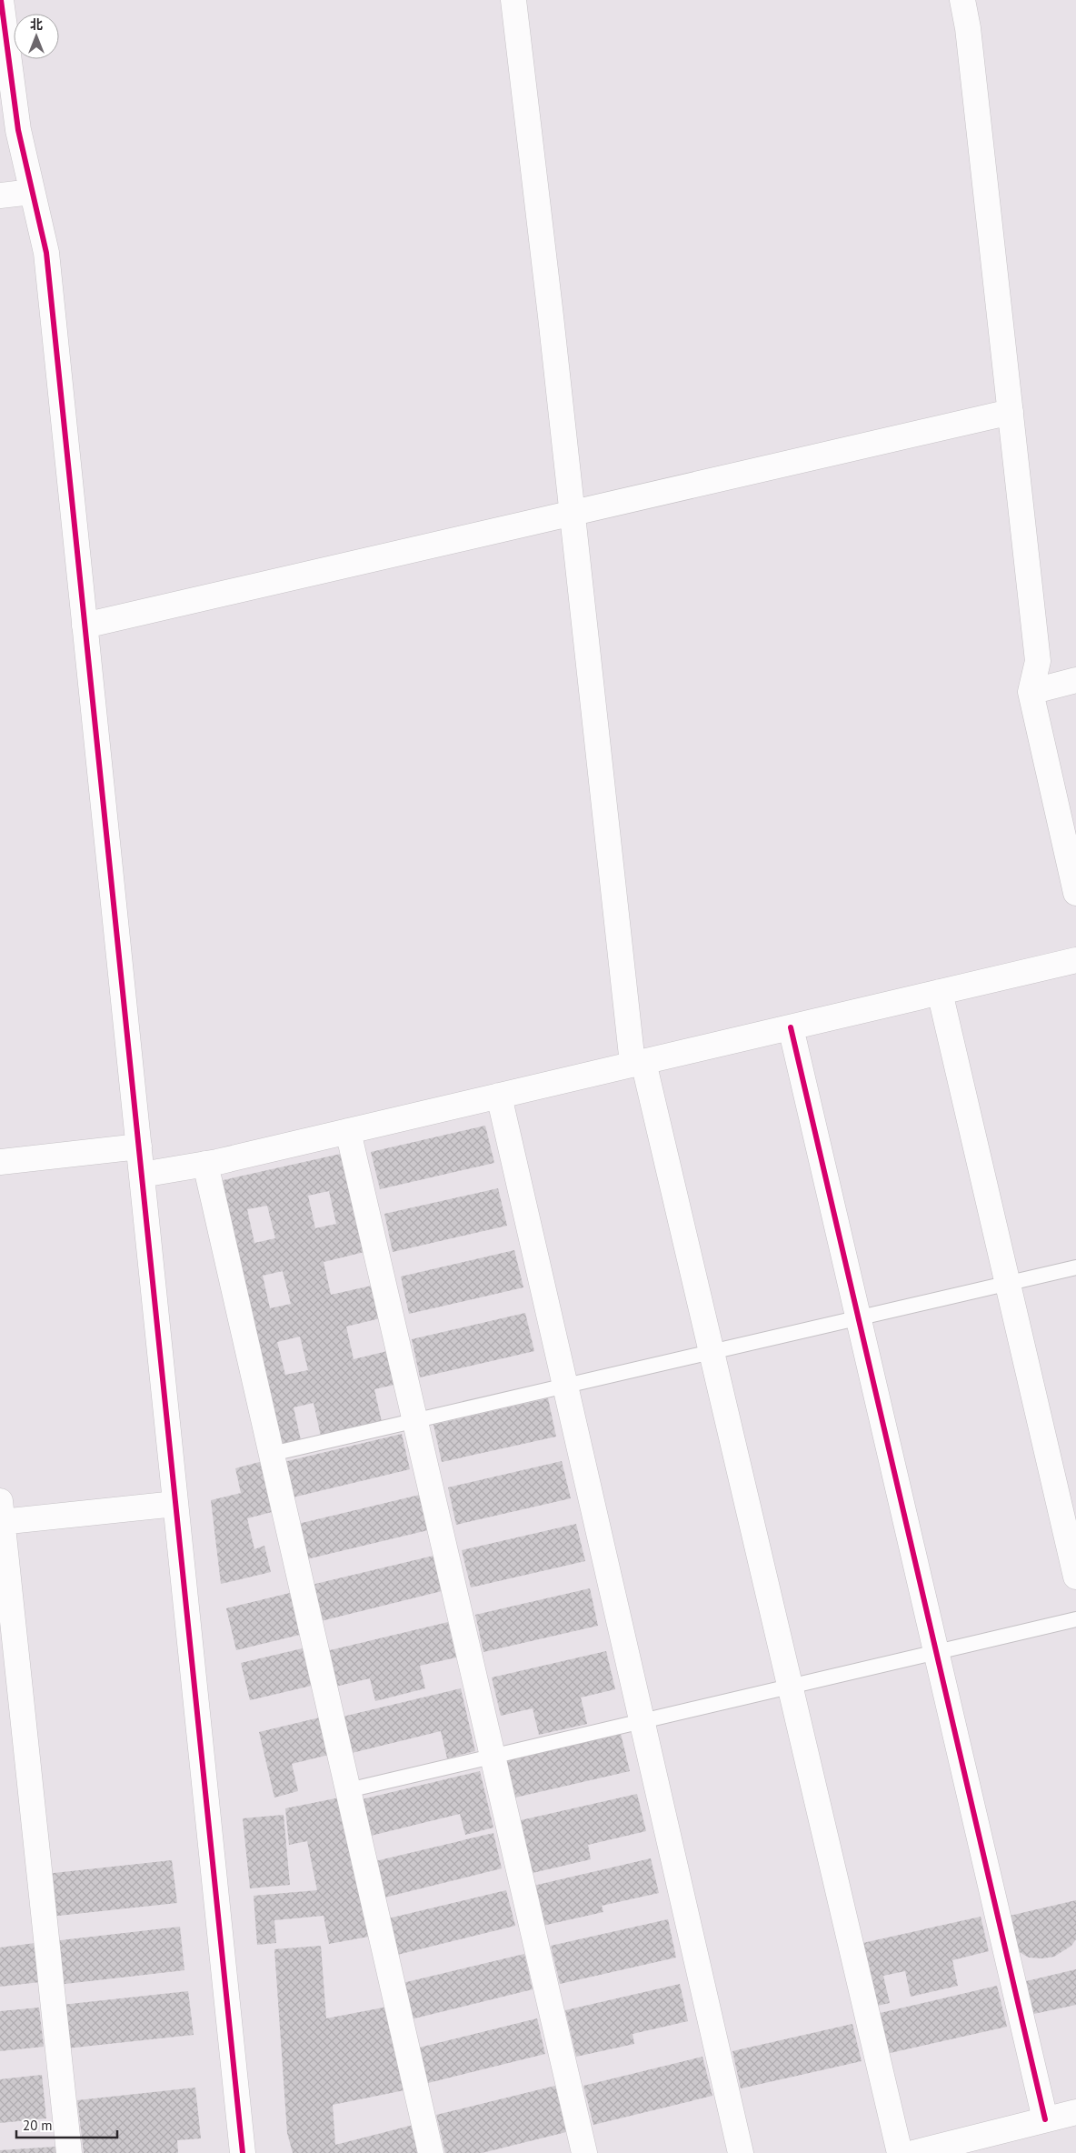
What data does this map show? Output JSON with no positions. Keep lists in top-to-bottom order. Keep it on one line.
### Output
{"scale_bar":"20 m","north":"top"}
